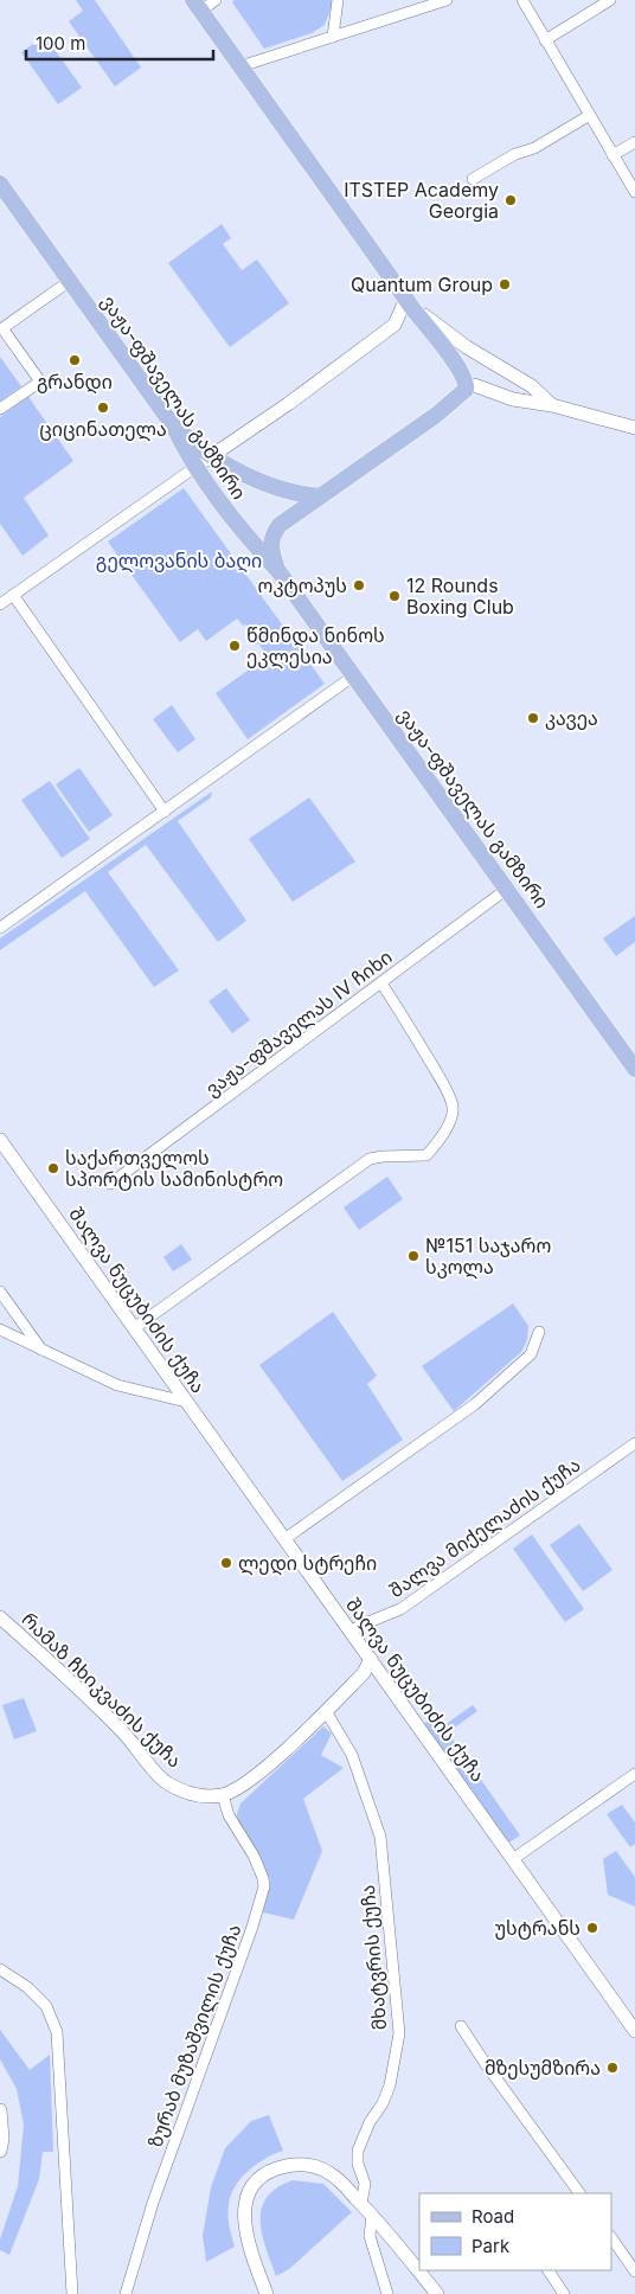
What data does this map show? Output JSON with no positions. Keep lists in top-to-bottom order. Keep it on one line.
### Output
{"streets":{"main road":["ვაჟა-ფშაველას გამზირი","შალვა ნუცუბიძის ქუჩა","რამაზ ჩხიკვაძის ქუჩა"],"street":["ვაჟა-ფშაველას IV ჩიხი","შალვა მიქელაძის ქუჩა","მხატვრის ქუჩა","ზურაბ მუზაშვილის ქუჩა"]},"crossings":[["ვაჟა-ფშაველას გამზირი","ვაჟა-ფშაველას IV ჩიხი"],["შალვა ნუცუბიძის ქუჩა","შალვა მიქელაძის ქუჩა"],["შალვა ნუცუბიძის ქუჩა","რამაზ ჩხიკვაძის ქუჩა"],["რამაზ ჩხიკვაძის ქუჩა","მხატვრის ქუჩა"],["რამაზ ჩხიკვაძის ქუჩა","ზურაბ მუზაშვილის ქუჩა"]],"parks":["გელოვანის ბაღი"],"places":["ITSTEP Academy Georgia","Quantum Group","გრანდი","ციცინათელა","ოკტოპუს","12 Rounds Boxing Club","წმინდა ნინოს ეკლესია","კავეა","საქართველოს სპორტის სამინისტრო","№151 საჯარო სკოლა","ლედი სტრეჩი","უსტრანს","მზესუმზირა"],"legend":["Road","Park"],"scale_bar":"100 m"}
